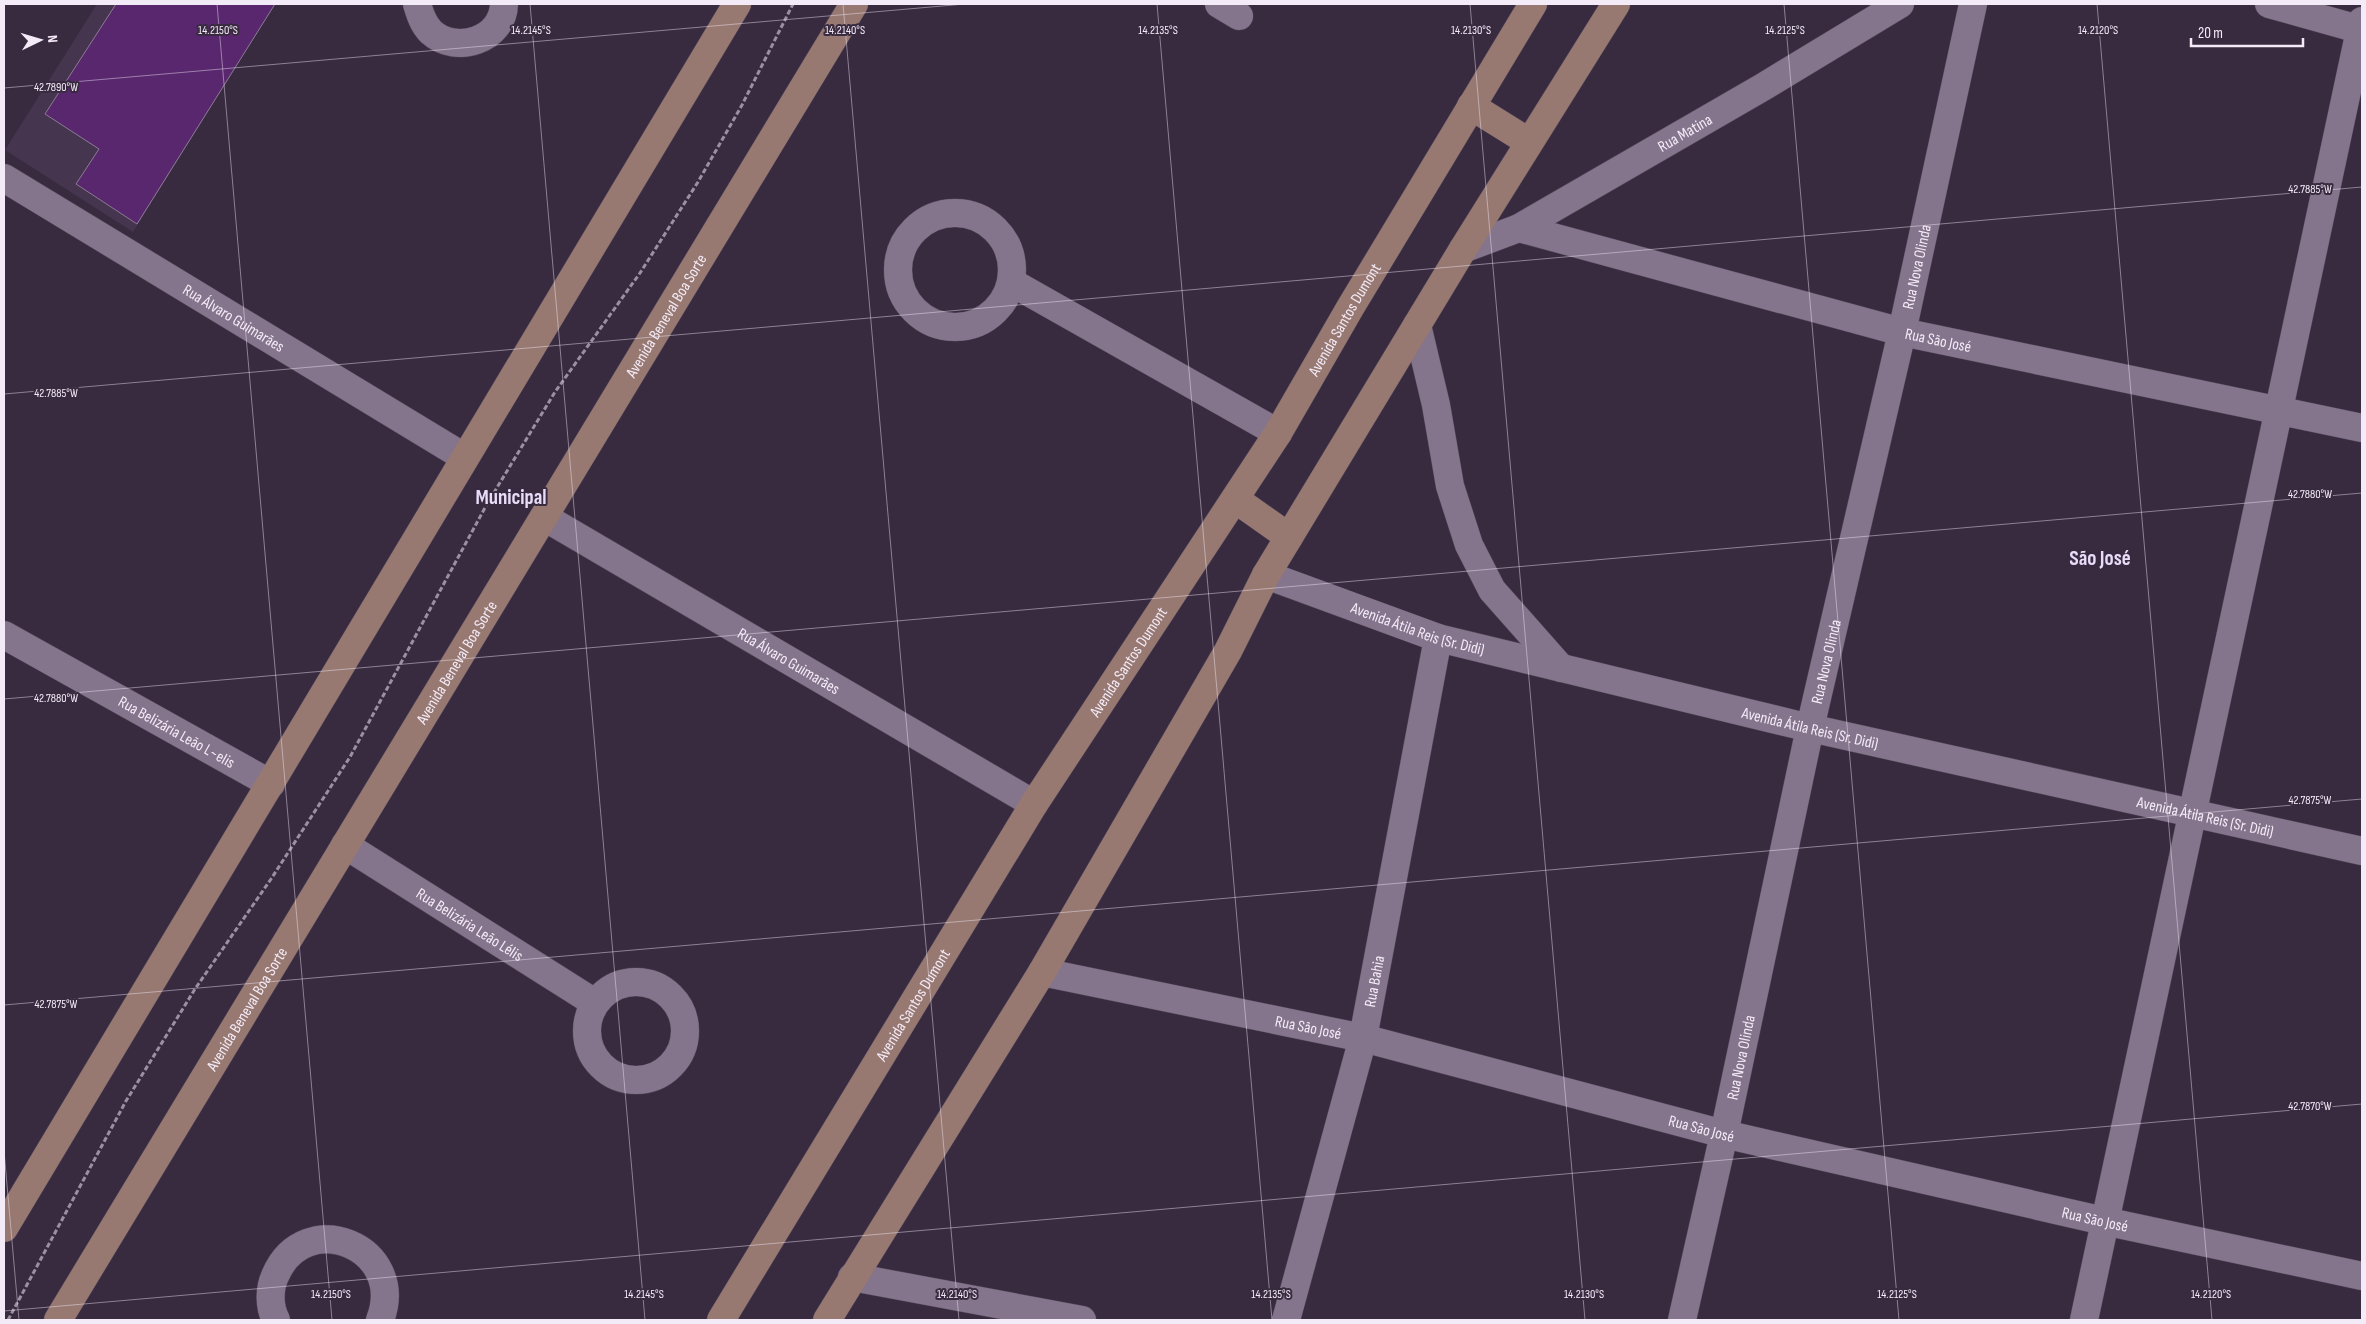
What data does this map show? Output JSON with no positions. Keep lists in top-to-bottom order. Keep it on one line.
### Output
{"streets":{"main road":["Avenida Beneval Boa Sorte","Avenida Santos Dumont"],"street":["Rua Matina","Rua Nova Olinda","Rua Álvaro Guimarães","Rua São José","Avenida Átila Reis (Sr. Didi)","Rua Belizária Leão L~elis","Rua Belizária Leão Lélis","Rua Bahia"]},"crossings":[["Rua Matina","Rua São José"],["Rua Nova Olinda","Rua São José"],["Rua Nova Olinda","Avenida Átila Reis (Sr. Didi)"],["Avenida Beneval Boa Sorte","Rua Álvaro Guimarães"],["Avenida Beneval Boa Sorte","Rua Belizária Leão Lélis"],["Rua Álvaro Guimarães","Avenida Santos Dumont"],["Rua São José","Rua Bahia"],["Avenida Átila Reis (Sr. Didi)","Rua Bahia"]],"districts":["Municipal","São José"],"scale_bar":"20 m","north":"right","coordinates":["14.2150°S","14.2145°S","14.2140°S","14.2135°S","14.2130°S","14.2125°S","14.2120°S","42.7890°W","42.7885°W","42.7880°W","42.7875°W","42.7870°W"]}
